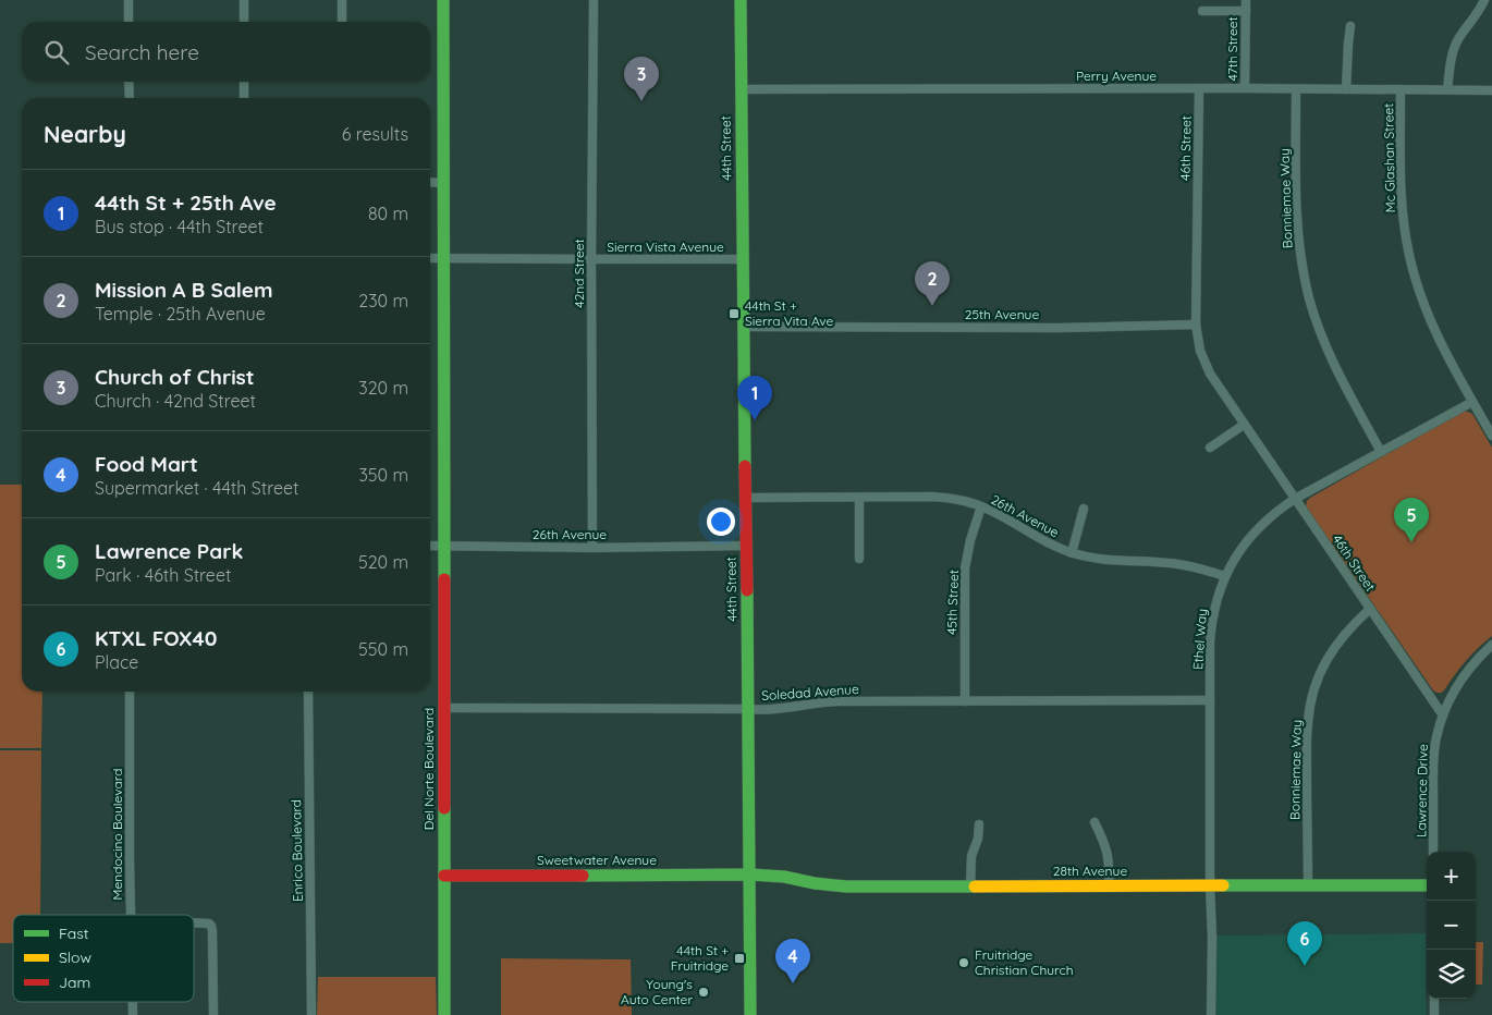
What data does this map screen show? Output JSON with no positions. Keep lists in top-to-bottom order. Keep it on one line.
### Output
{"streets":{"street":["47th Street","Perry Avenue","44th Street","46th Street","Mc Glashan Street","Bonniemae Way","Sierra Vista Avenue","42nd Street","25th Avenue","26th Avenue","45th Street","Ethel Way","Soledad Avenue","Del Norte Boulevard","Lawrence Drive","Mendocino Boulevard","Enrico Boulevard","Sweetwater Avenue","28th Avenue"]},"crossings":[["47th Street","Perry Avenue"],["Perry Avenue","44th Street"],["Perry Avenue","46th Street"],["Perry Avenue","Mc Glashan Street"],["Perry Avenue","Bonniemae Way"],["44th Street","Sierra Vista Avenue"],["44th Street","25th Avenue"],["44th Street","26th Avenue"],["44th Street","Soledad Avenue"],["44th Street","Sweetwater Avenue"],["44th Street","28th Avenue"],["46th Street","Bonniemae Way"],["46th Street","25th Avenue"],["46th Street","Ethel Way"],["46th Street","Lawrence Drive"],["Mc Glashan Street","Ethel Way"],["Bonniemae Way","Ethel Way"],["Bonniemae Way","28th Avenue"],["Sierra Vista Avenue","42nd Street"],["Sierra Vista Avenue","Del Norte Boulevard"],["42nd Street","26th Avenue"],["26th Avenue","45th Street"],["26th Avenue","Ethel Way"],["26th Avenue","Del Norte Boulevard"],["45th Street","Soledad Avenue"],["Ethel Way","Soledad Avenue"],["Ethel Way","28th Avenue"],["Soledad Avenue","Del Norte Boulevard"],["Del Norte Boulevard","Sweetwater Avenue"],["Sweetwater Avenue","28th Avenue"]],"places":{"transit":["44th St + Sierra Vita Ave","44th St + Fruitridge"],"other":["Fruitridge Christian Church","Young's Auto Center"]},"legend":["Fast","Slow","Jam"],"page":{"search":"Search here","pins":["3","2","1","5","6","4"],"heading":["Nearby","6 results"],"list":[{"mark":"1","name":"44th St + 25th Ave","note":"Bus stop · 44th Street","value":"80 m"},{"mark":"2","name":"Mission A B Salem","note":"Temple · 25th Avenue","value":"230 m"},{"mark":"3","name":"Church of Christ","note":"Church · 42nd Street","value":"320 m"},{"mark":"4","name":"Food Mart","note":"Supermarket · 44th Street","value":"350 m"},{"mark":"5","name":"Lawrence Park","note":"Park · 46th Street","value":"520 m"},{"mark":"6","name":"KTXL FOX40","note":"Place","value":"550 m"}],"map_buttons":["+","−"]}}
